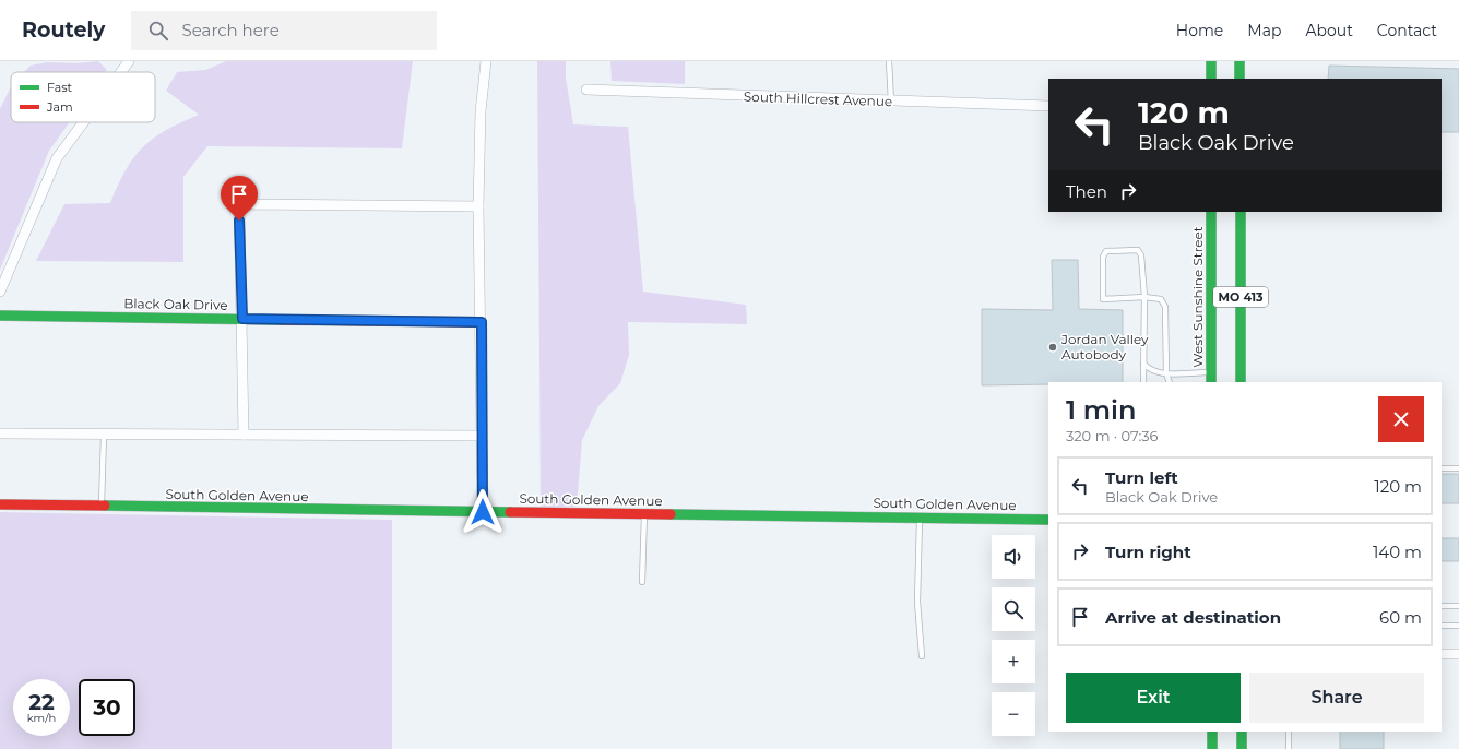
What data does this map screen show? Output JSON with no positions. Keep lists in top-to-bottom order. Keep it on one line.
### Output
{"streets":{"street":["South Hillcrest Avenue","West Sunshine Street","MO 413","Black Oak Drive","South Golden Avenue"]},"places":["Jordan Valley Autobody"],"legend":["Fast","Jam"],"page":{"header":"Routely","search":"Search here","nav":["Home","Map","About","Contact"],"turn":["120 m","Black Oak Drive"],"then":"Then","heading":["1 min","320 m · 07:36"],"list":[{"name":"Turn left","note":"Black Oak Drive","value":"120 m"},{"name":"Turn right","value":"140 m"},{"name":"Arrive at destination","value":"60 m"}],"map_buttons":["+","−"],"buttons":["Exit","Share"],"speed":"22 km/h","limit":"30"}}
